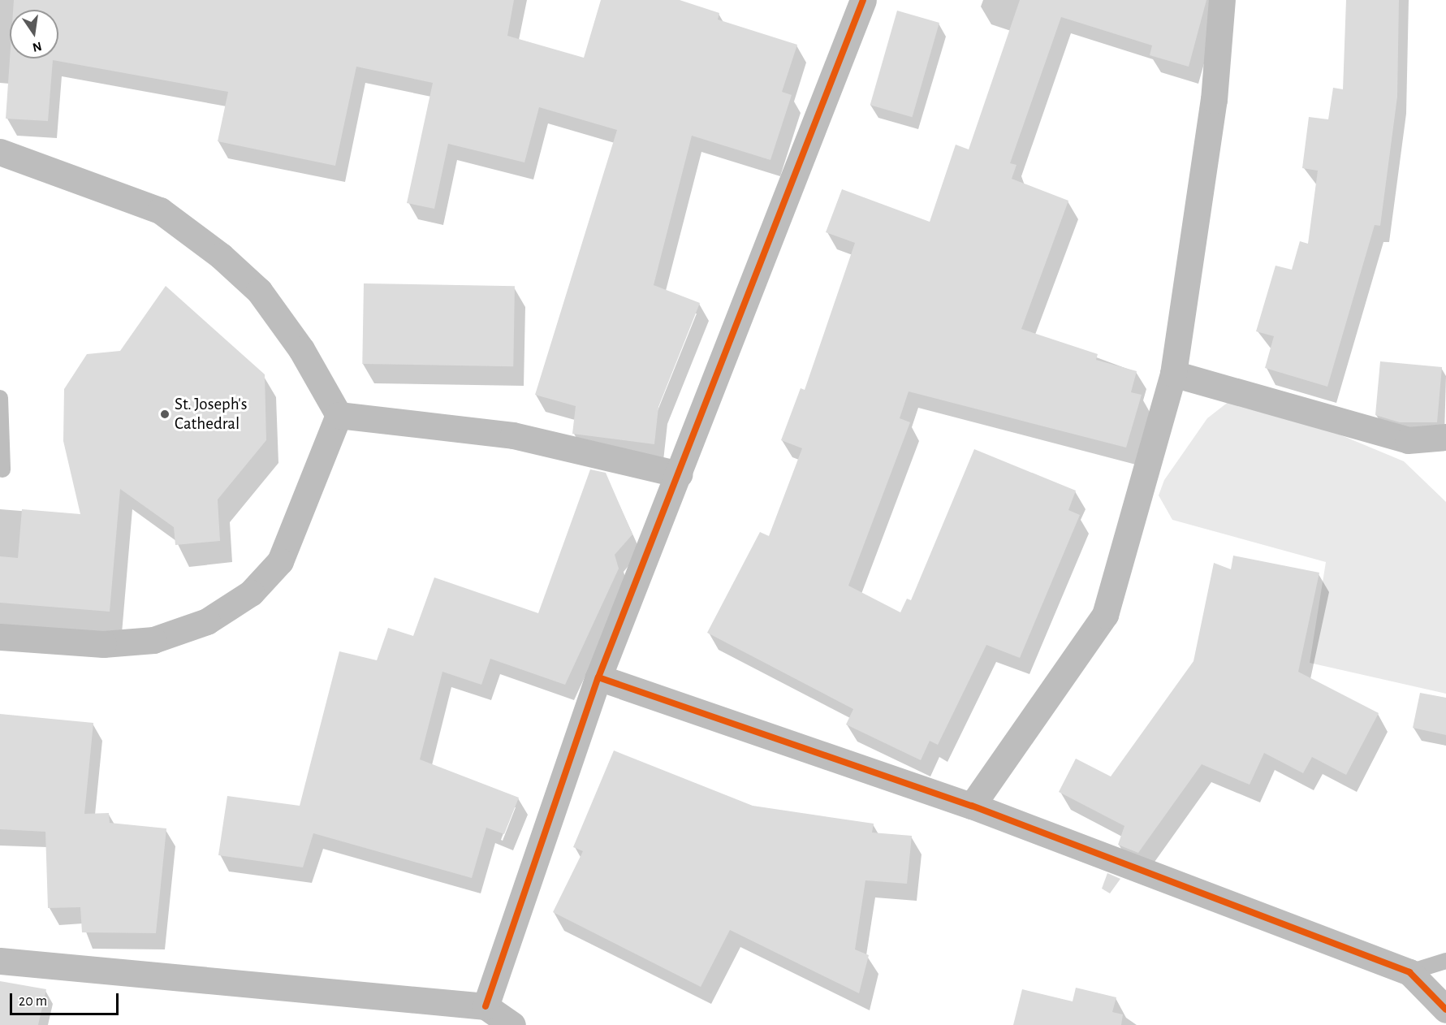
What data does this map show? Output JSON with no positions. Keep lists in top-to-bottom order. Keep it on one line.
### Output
{"places":["St. Joseph's Cathedral"],"scale_bar":"20 m","north":"bottom"}
